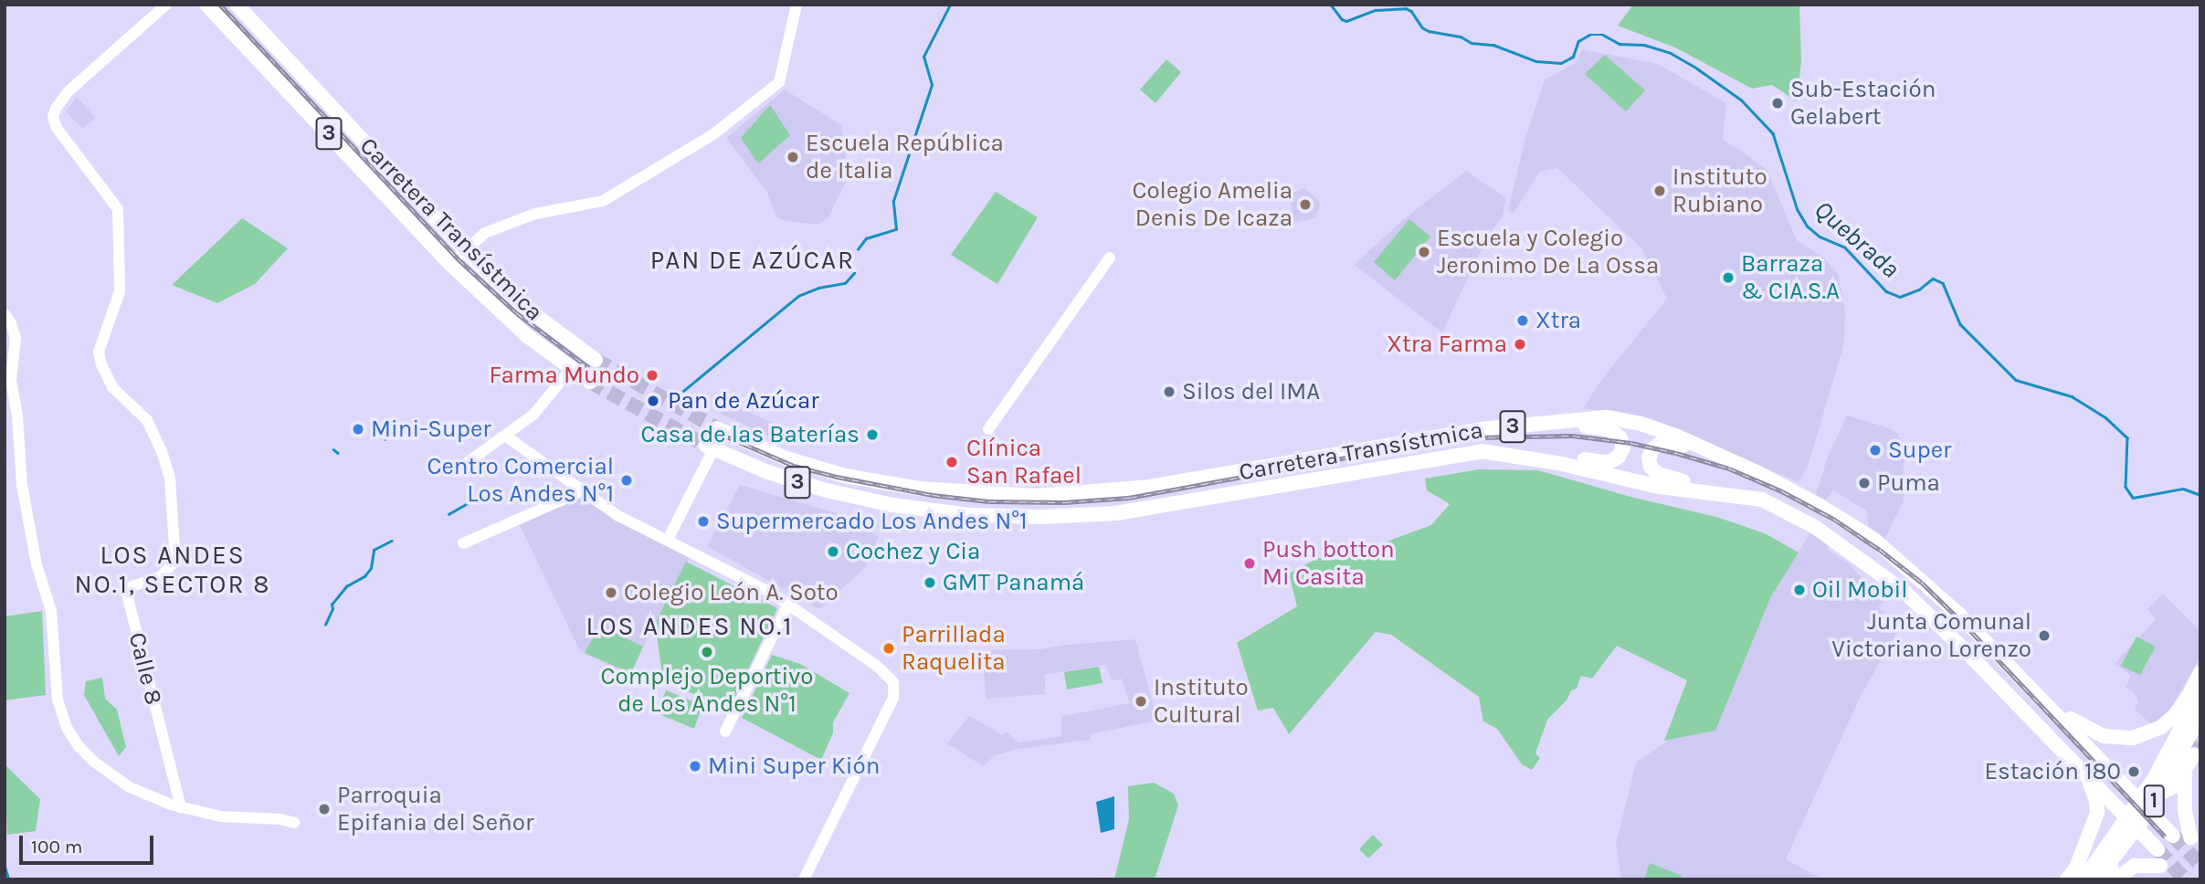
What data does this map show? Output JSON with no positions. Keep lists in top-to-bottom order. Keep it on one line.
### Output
{"streets":{"main road":["3","Carretera Transístmica","1"],"street":["Calle 8"]},"districts":["PAN DE AZÚCAR","LOS ANDES NO.1, SECTOR 8","LOS ANDES NO.1"],"water":["Quebrada"],"places":["Sub-Estación Gelabert","Escuela República de Italia","Instituto Rubiano","Colegio Amelia Denis De Icaza","Escuela y Colegio Jeronimo De La Ossa","Barraza & CIA.S.A","Xtra","Xtra Farma","Farma Mundo","Silos del IMA","Pan de Azúcar","Mini-Super","Casa de las Baterías","Super","Clínica San Rafael","Centro Comercial Los Andes N°1","Puma","Supermercado Los Andes N°1","Cochez y Cia","Push botton Mi Casita","GMT Panamá","Oil Mobil","Colegio León A. Soto","Junta Comunal Victoriano Lorenzo","Parrillada Raquelita","Complejo Deportivo de Los Andes N°1","Instituto Cultural","Mini Super Kión","Estación 180","Parroquia Epifania del Señor"],"scale_bar":"100 m"}
